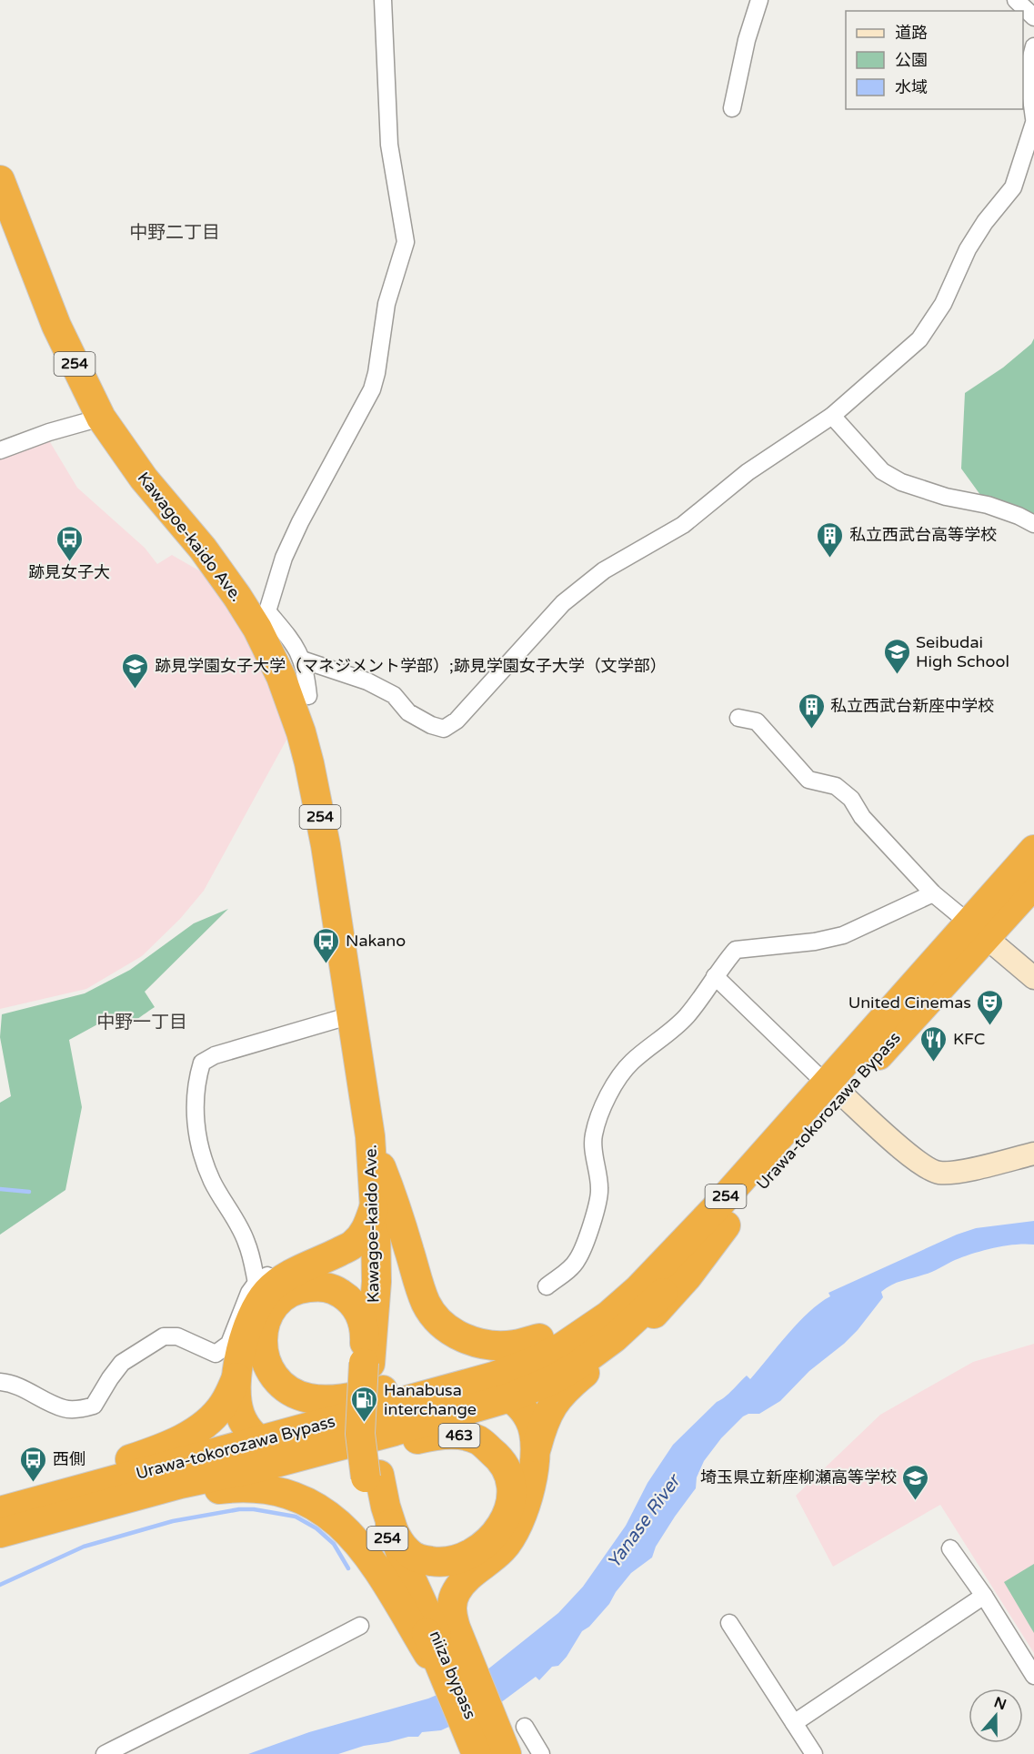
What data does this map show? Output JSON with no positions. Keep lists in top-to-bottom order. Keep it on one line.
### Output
{"streets":{"highway":["254","Kawagoe-kaido Ave.","Urawa-tokorozawa Bypass","463","niiza bypass"]},"crossings":[["254","Kawagoe-kaido Ave."],["254","Urawa-tokorozawa Bypass"],["254","niiza bypass"]],"districts":["中野二丁目","中野一丁目"],"water":["Yanase River"],"places":{"building":["私立西武台高等学校","私立西武台新座中学校"],"bus stop":["跡見女子大","Nakano","西側"],"school or university":["Seibudai High School","跡見学園女子大学（マネジメント学部）;跡見学園女子大学（文学部）","埼玉県立新座柳瀬高等学校"],"theatre":["United Cinemas"],"restaurant":["KFC"],"fuel station":["Hanabusa interchange"]},"legend":["道路","公園","水域"],"north":"top"}
